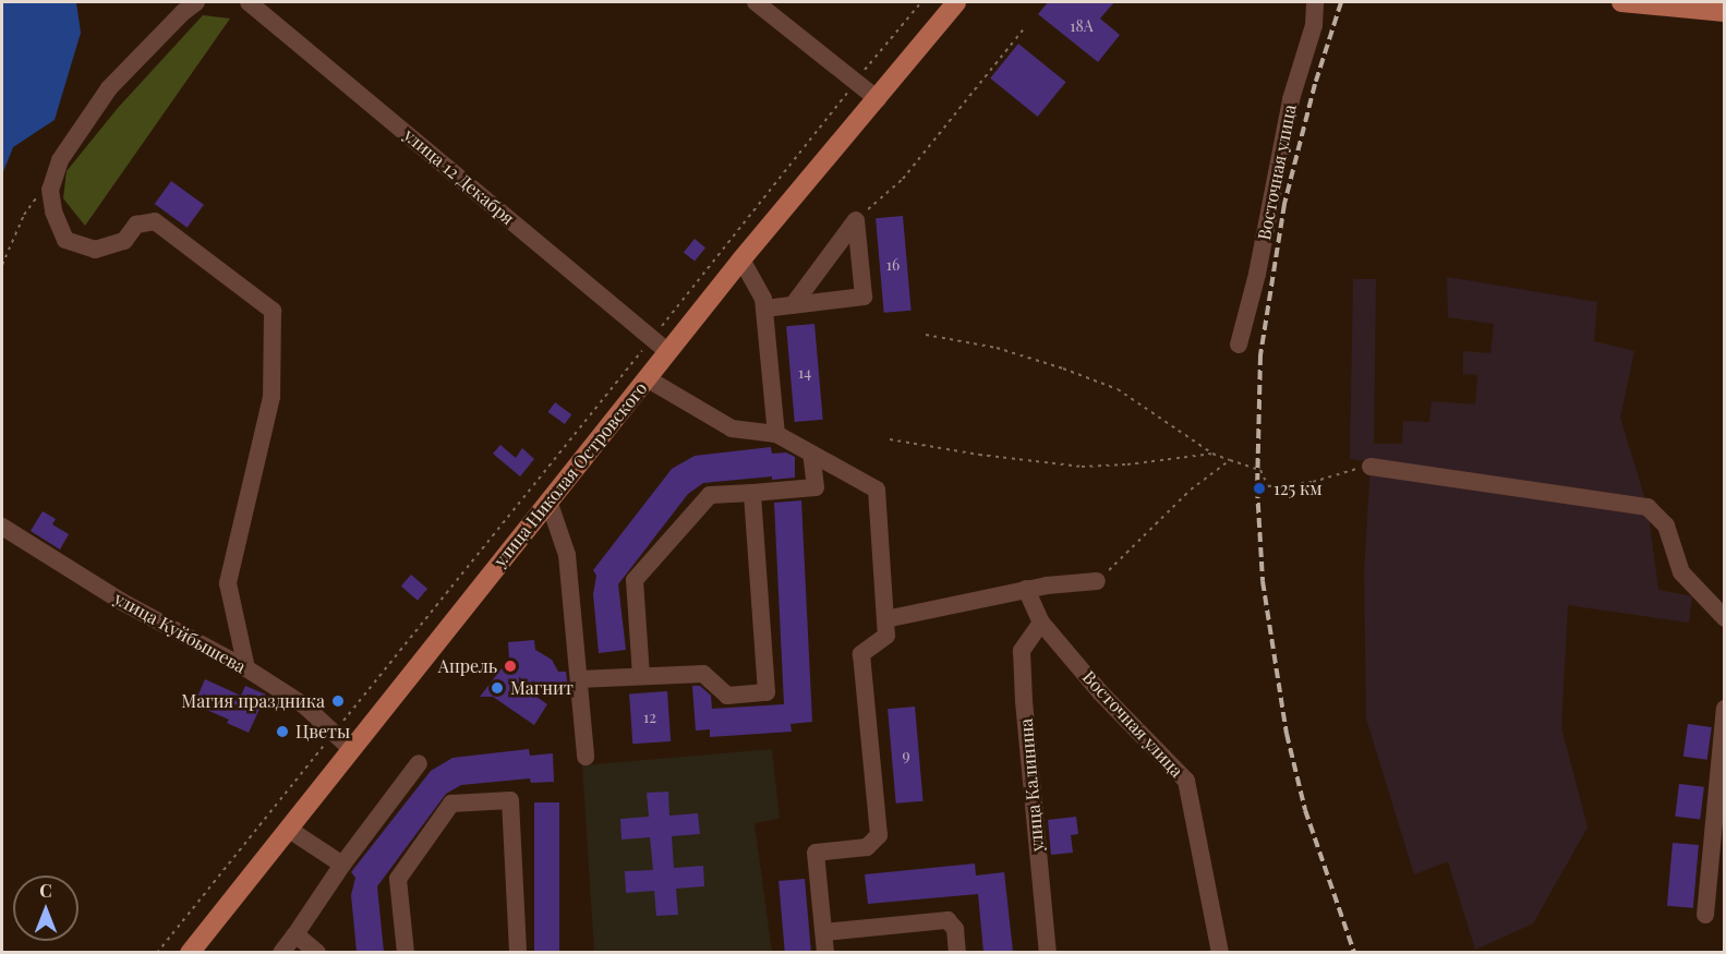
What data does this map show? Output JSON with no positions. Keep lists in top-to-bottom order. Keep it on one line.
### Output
{"streets":{"main road":["улица Николая Островского"],"street":["Восточная улица","улица 12 Декабря","улица Куйбышева","улица Калинина"]},"crossings":[["Восточная улица","улица Калинина"],["улица 12 Декабря","улица Николая Островского"],["улица Николая Островского","улица Куйбышева"]],"places":["125 км","Апрель","Магнит","Магия праздника","Цветы"],"house_numbers":["18А","16","14","12","9"],"north":"top"}
